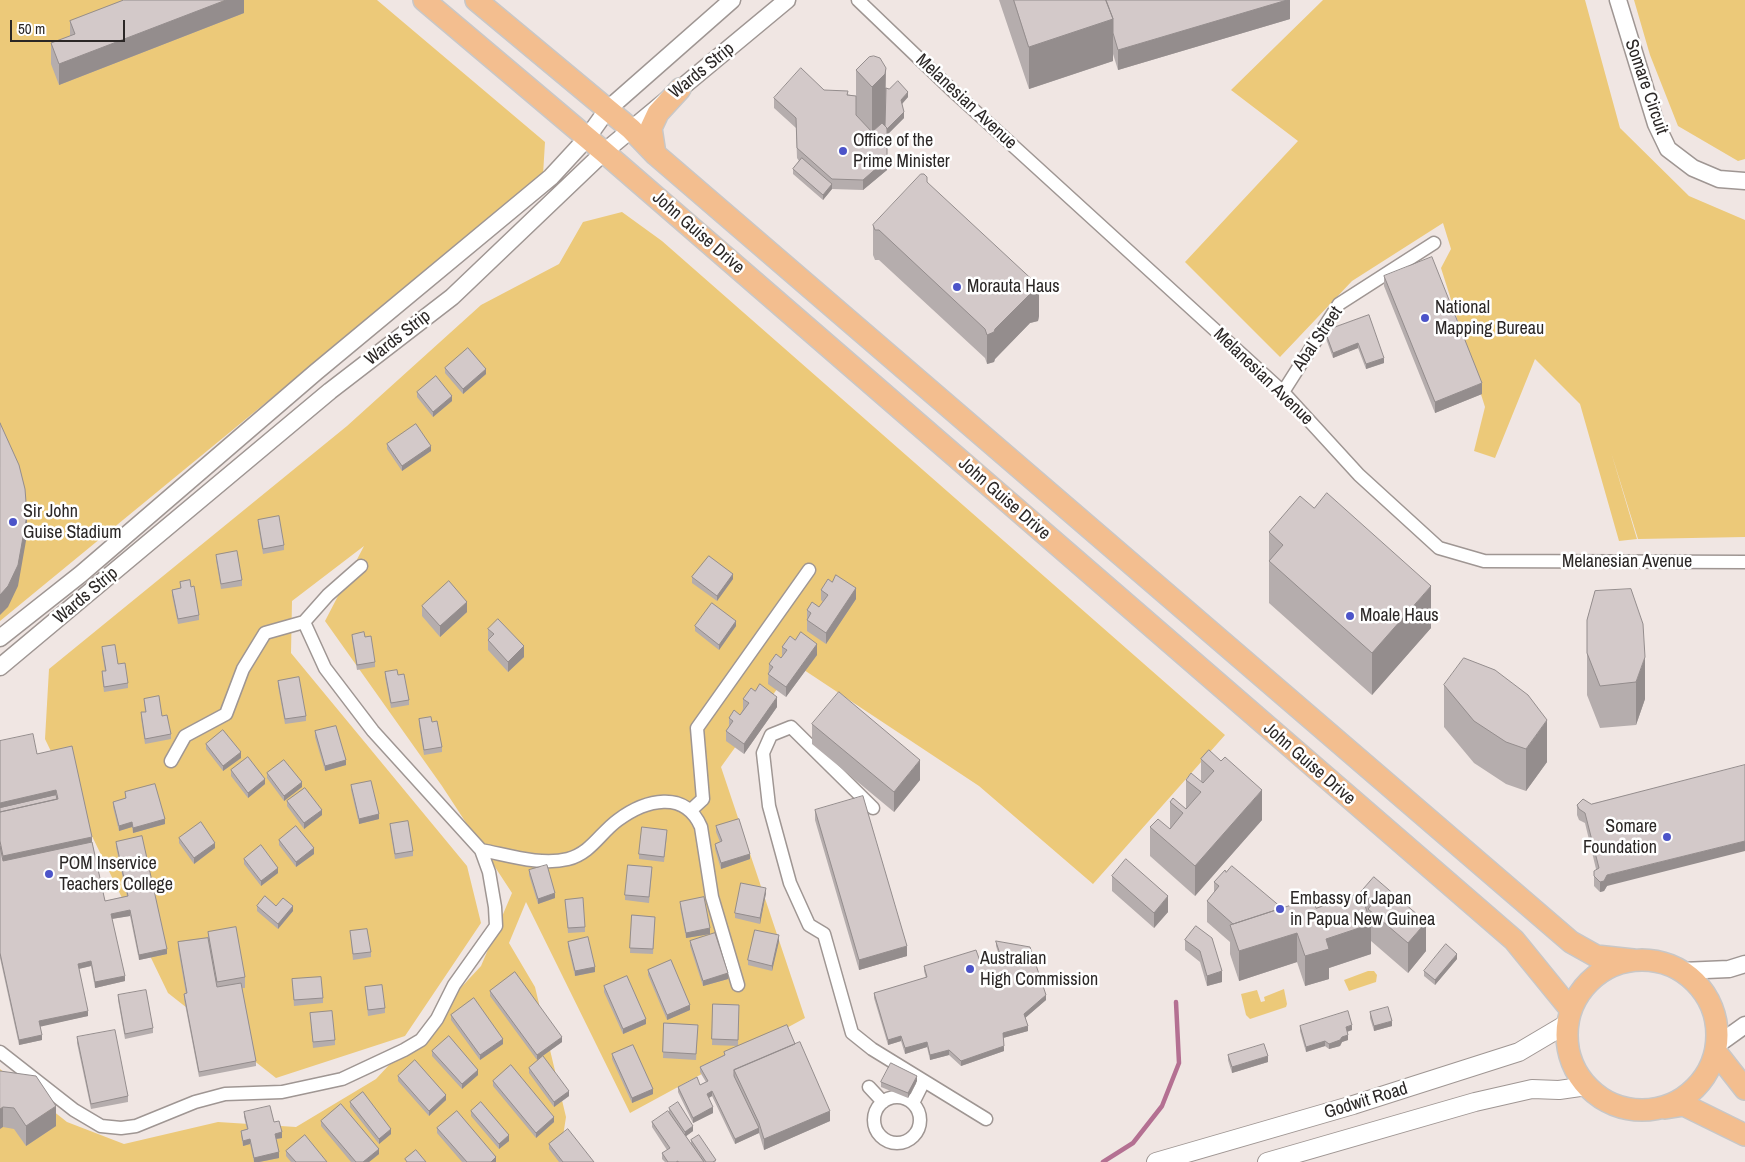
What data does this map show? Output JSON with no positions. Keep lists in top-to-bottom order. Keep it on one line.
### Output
{"streets":{"highway":["John Guise Drive"],"main road":["Godwit Road"],"street":["Wards Strip","Somare Circuit","Melanesian Avenue","Abal Street"]},"crossings":[["Wards Strip","John Guise Drive"],["Melanesian Avenue","Abal Street"],["John Guise Drive","Godwit Road"]],"places":["Office of the Prime Minister","Morauta Haus","National Mapping Bureau","Sir John Guise Stadium","Moale Haus","Somare Foundation","POM Inservice Teachers College","Embassy of Japan in Papua New Guinea","Australian High Commission"],"scale_bar":"50 m"}
